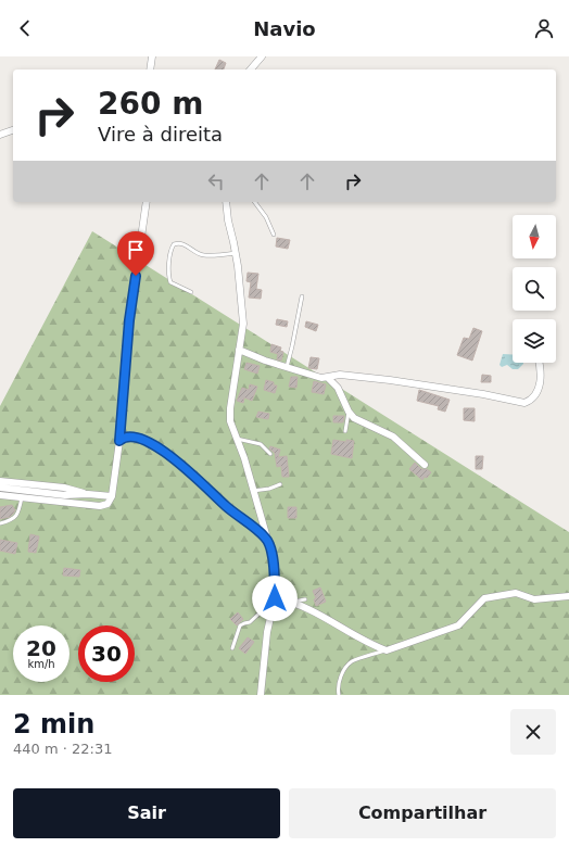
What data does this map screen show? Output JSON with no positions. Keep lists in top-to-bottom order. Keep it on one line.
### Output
{"north":"bottom","page":{"header":"Navio","turn":["260 m","Vire à direita"],"speed":"20 km/h","limit":"30","heading":["2 min","440 m · 22:31"],"buttons":["Sair","Compartilhar"]}}
